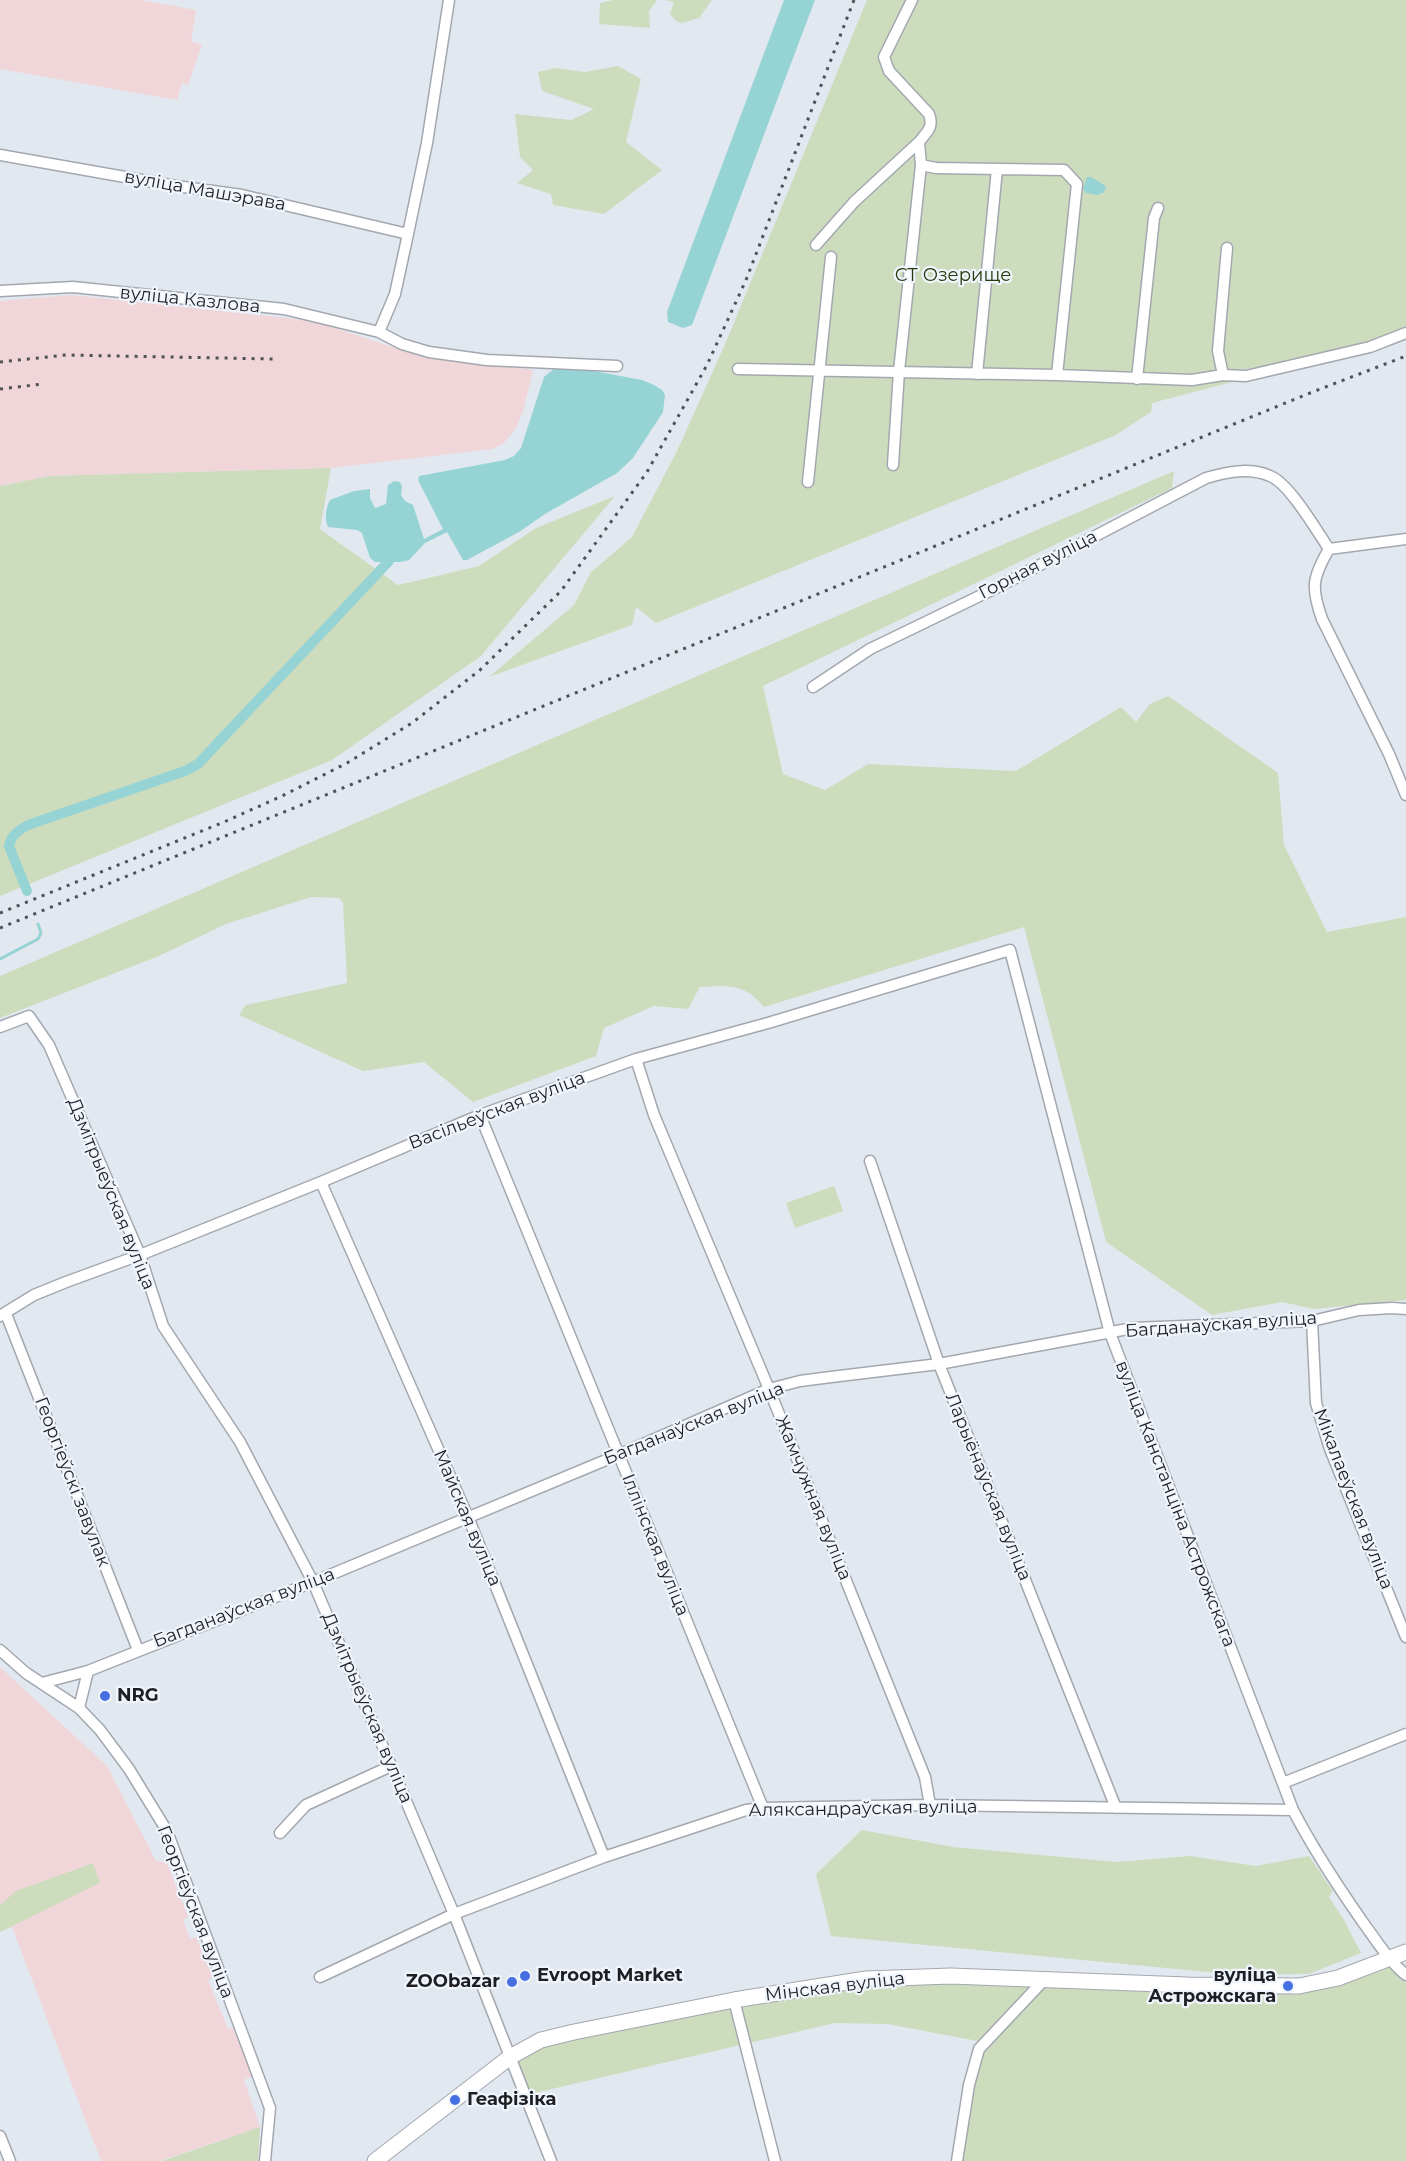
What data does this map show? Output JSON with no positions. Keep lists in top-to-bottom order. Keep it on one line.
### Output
{"streets":{"main road":["Мінская вуліца"],"street":["вуліца Машэрава","вуліца Казлова","Горная вуліца","Васільеўская вуліца","Дзмітрыеўская вуліца","Багданаўская вуліца","Георгіеўскі завулак","Ларыёнаўская вуліца","Жамчужная вуліца","Мікалаеўская вуліца","вуліца Канстанціна Астрожскага","Майская вуліца","Іллінская вуліца","Аляксандраўская вуліца","Георгіеўская вуліца"]},"crossings":[["Васільеўская вуліца","Дзмітрыеўская вуліца"],["Васільеўская вуліца","Георгіеўскі завулак"],["Васільеўская вуліца","Жамчужная вуліца"],["Васільеўская вуліца","вуліца Канстанціна Астрожскага"],["Васільеўская вуліца","Майская вуліца"],["Васільеўская вуліца","Іллінская вуліца"],["Дзмітрыеўская вуліца","Багданаўская вуліца"],["Дзмітрыеўская вуліца","Аляксандраўская вуліца"],["Дзмітрыеўская вуліца","Мінская вуліца"],["Багданаўская вуліца","Георгіеўскі завулак"],["Багданаўская вуліца","Ларыёнаўская вуліца"],["Багданаўская вуліца","Жамчужная вуліца"],["Багданаўская вуліца","Мікалаеўская вуліца"],["Багданаўская вуліца","вуліца Канстанціна Астрожскага"],["Багданаўская вуліца","Майская вуліца"],["Багданаўская вуліца","Іллінская вуліца"],["Багданаўская вуліца","Георгіеўская вуліца"],["Ларыёнаўская вуліца","Аляксандраўская вуліца"],["Жамчужная вуліца","Аляксандраўская вуліца"],["вуліца Канстанціна Астрожскага","Аляксандраўская вуліца"],["вуліца Канстанціна Астрожскага","Мінская вуліца"],["Майская вуліца","Аляксандраўская вуліца"],["Іллінская вуліца","Аляксандраўская вуліца"]],"parks":["СТ Озерище"],"places":["NRG","Evroopt Market","ZOObazar","вуліца Астрожскага","Геафізіка"]}
